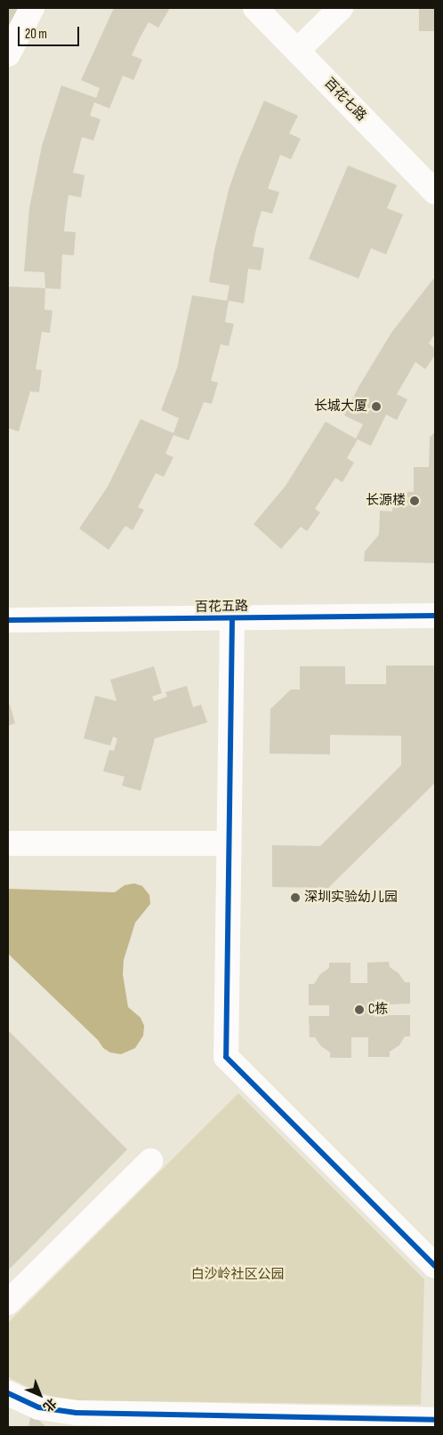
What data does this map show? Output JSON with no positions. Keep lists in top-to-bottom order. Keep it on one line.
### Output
{"streets":{"street":["百花七路","百花五路"]},"parks":["白沙岭社区公园"],"places":["长城大厦","长源楼","深圳实验幼儿园","C栋"],"scale_bar":"20 m","north":"bottom right"}
